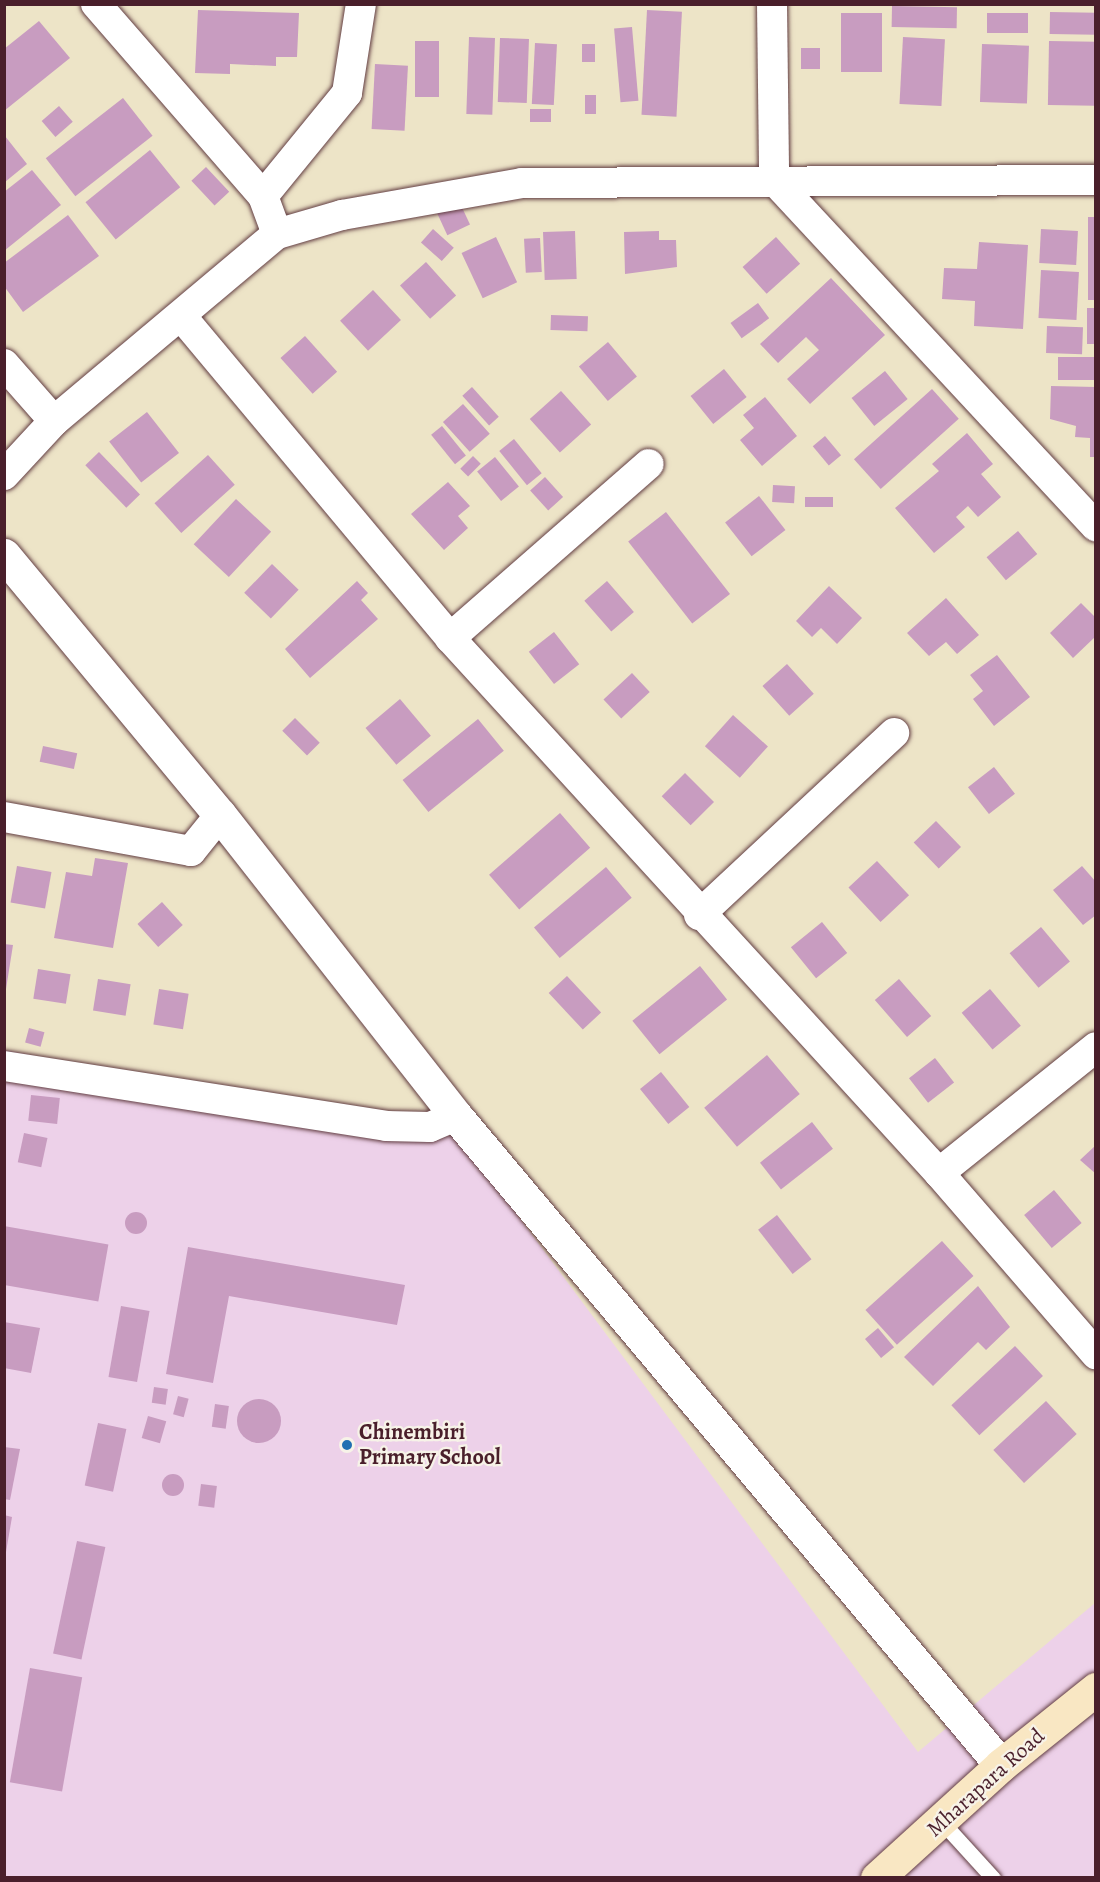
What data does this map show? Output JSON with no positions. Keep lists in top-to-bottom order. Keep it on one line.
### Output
{"streets":{"main road":["Mharapara Road"]},"places":["Chinembiri Primary School"]}
